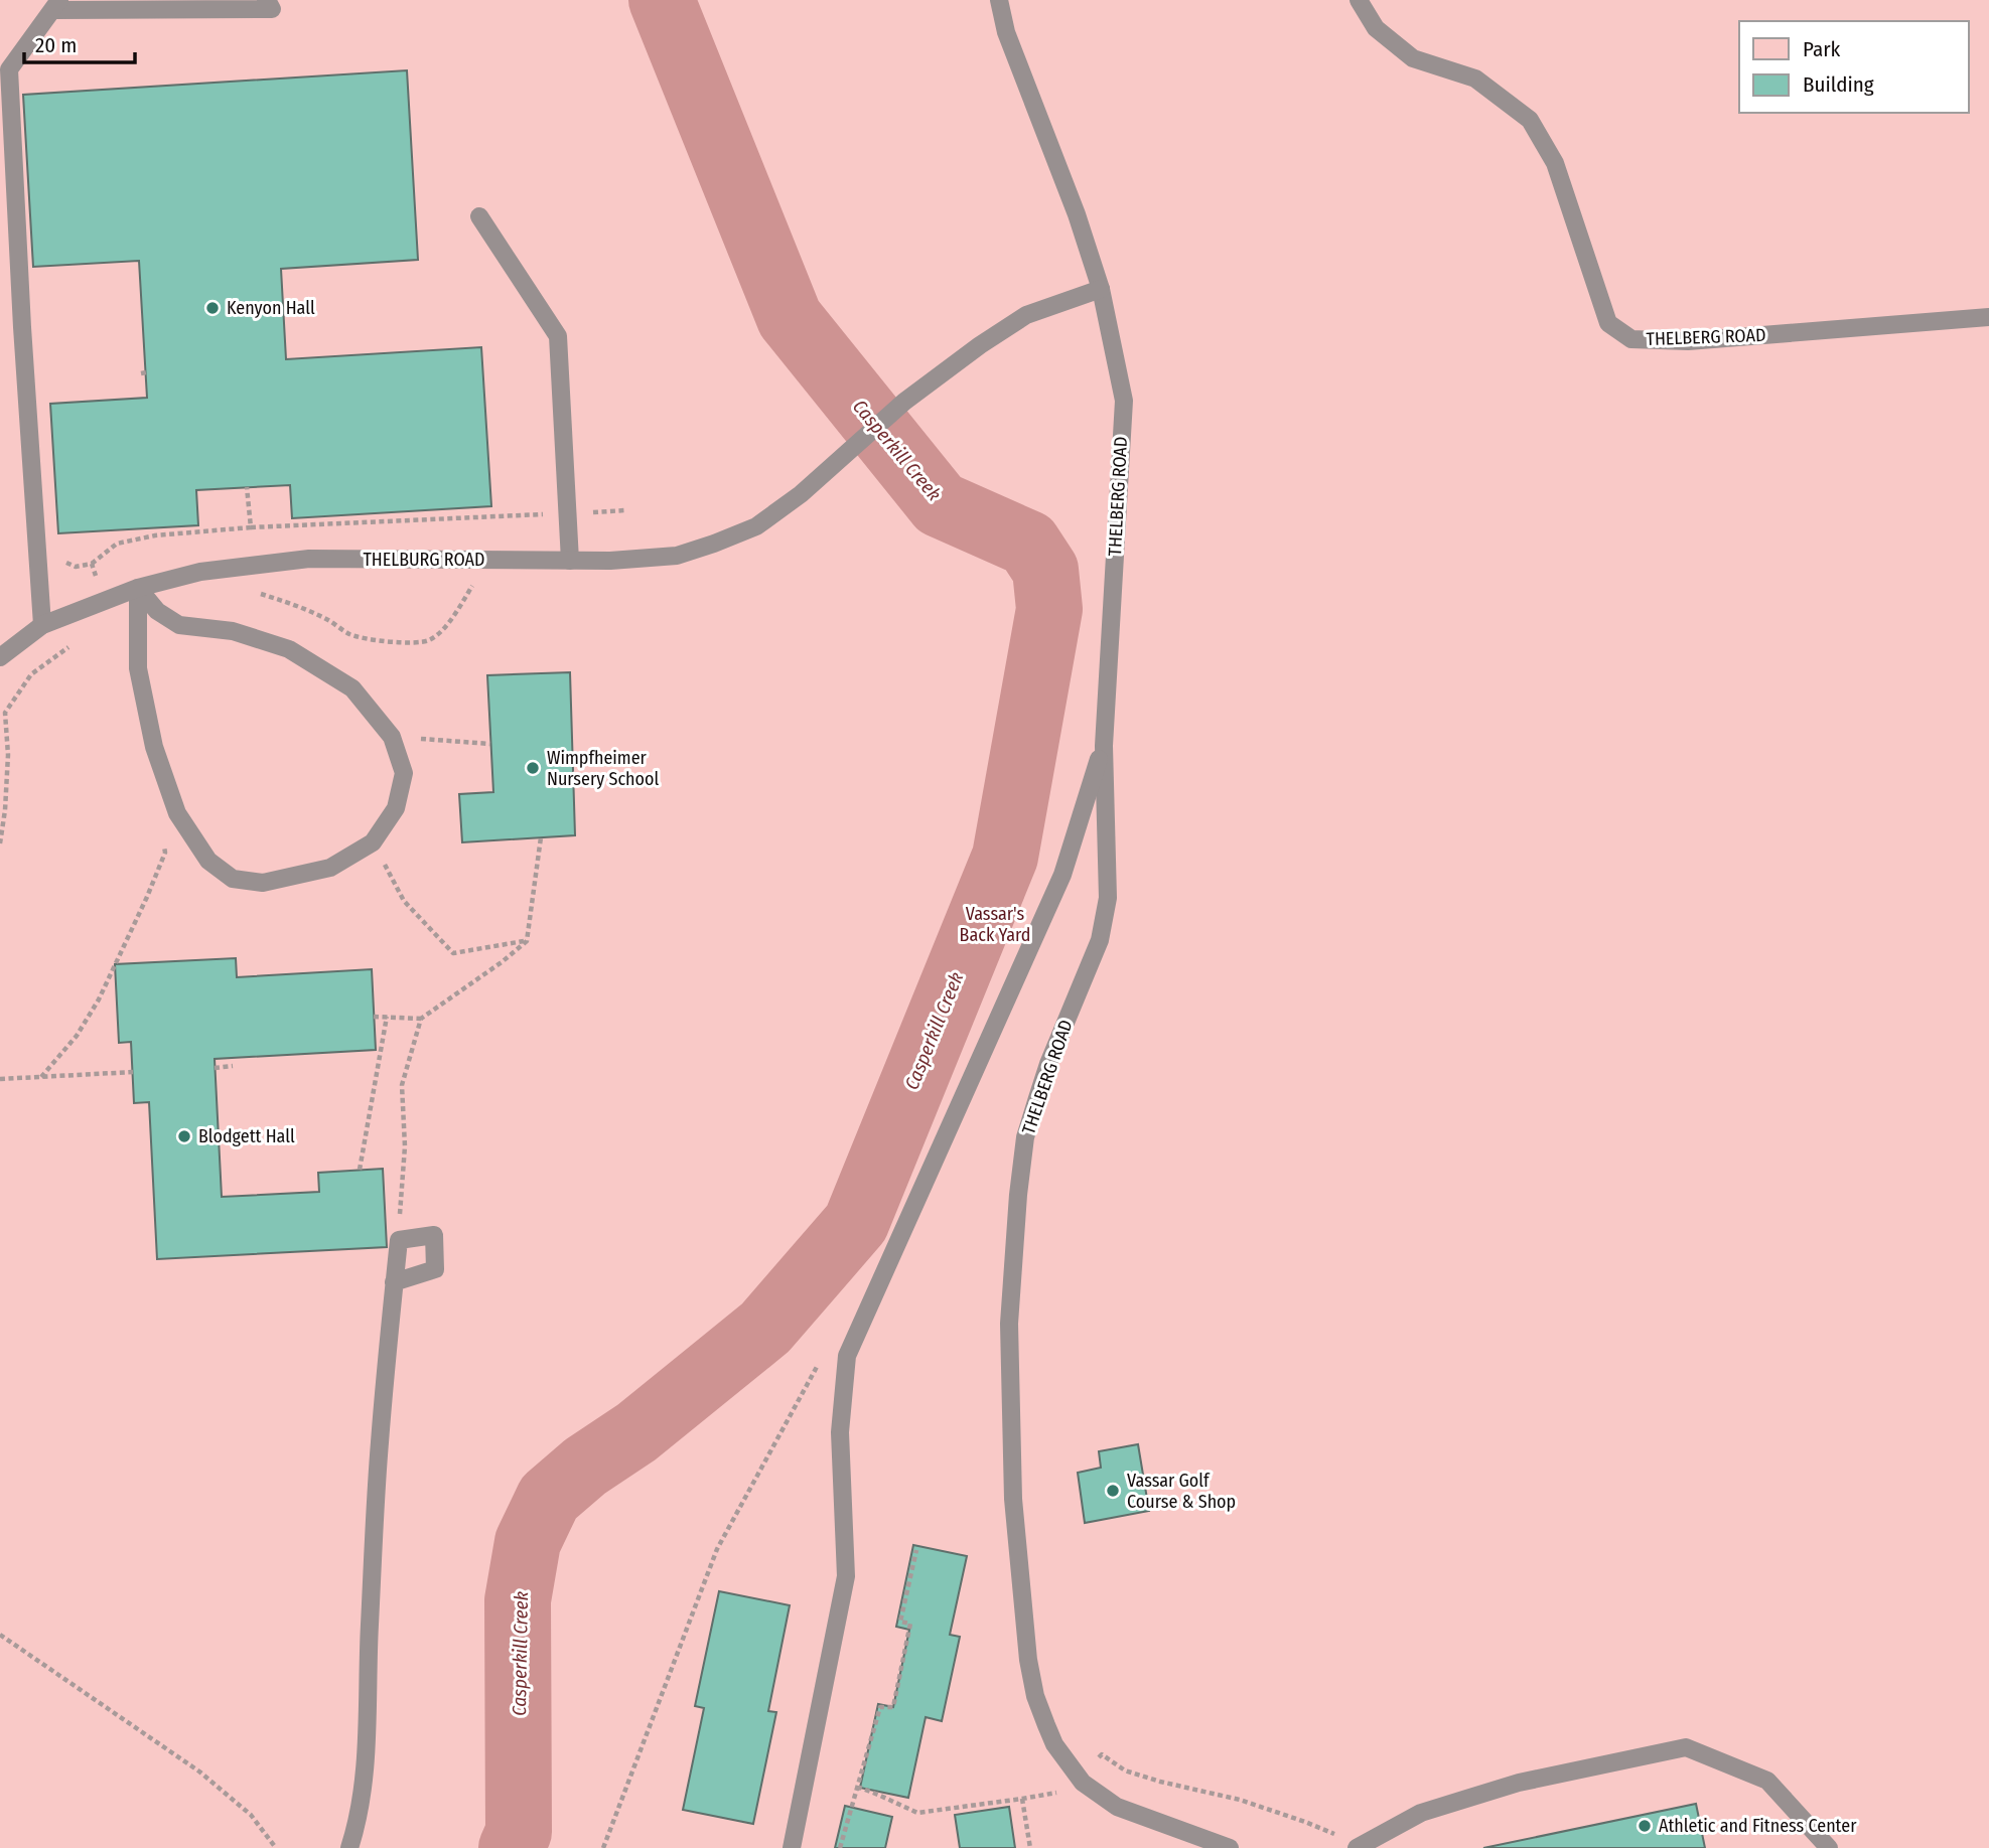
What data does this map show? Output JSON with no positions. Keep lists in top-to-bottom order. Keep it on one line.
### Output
{"streets":{"lane":["THELBERG ROAD","THELBURG ROAD"]},"crossings":[["THELBERG ROAD","THELBURG ROAD"]],"water":["Casperkill Creek"],"parks":["Vassar's Back Yard"],"places":["Kenyon Hall","Wimpfheimer Nursery School","Blodgett Hall","Vassar Golf Course & Shop","Athletic and Fitness Center"],"legend":["Park","Building"],"scale_bar":"20 m"}
